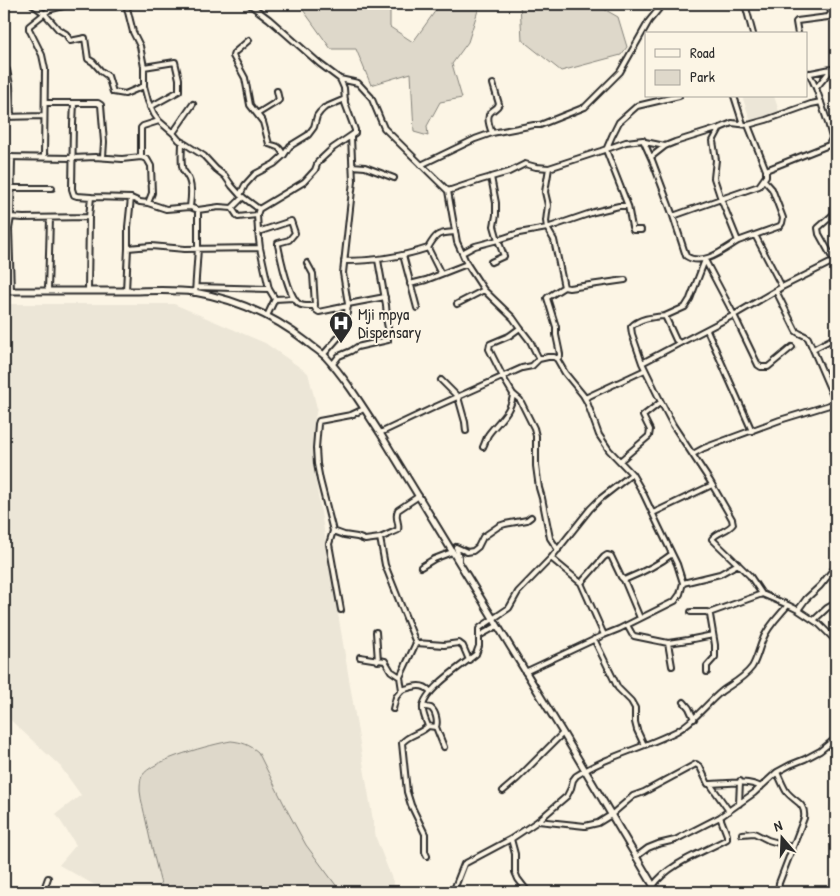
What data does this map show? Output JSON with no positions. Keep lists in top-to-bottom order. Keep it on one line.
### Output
{"places":{"hospital":["Mji mpya Dispensary"]},"legend":["Road","Park"],"north":"top"}
